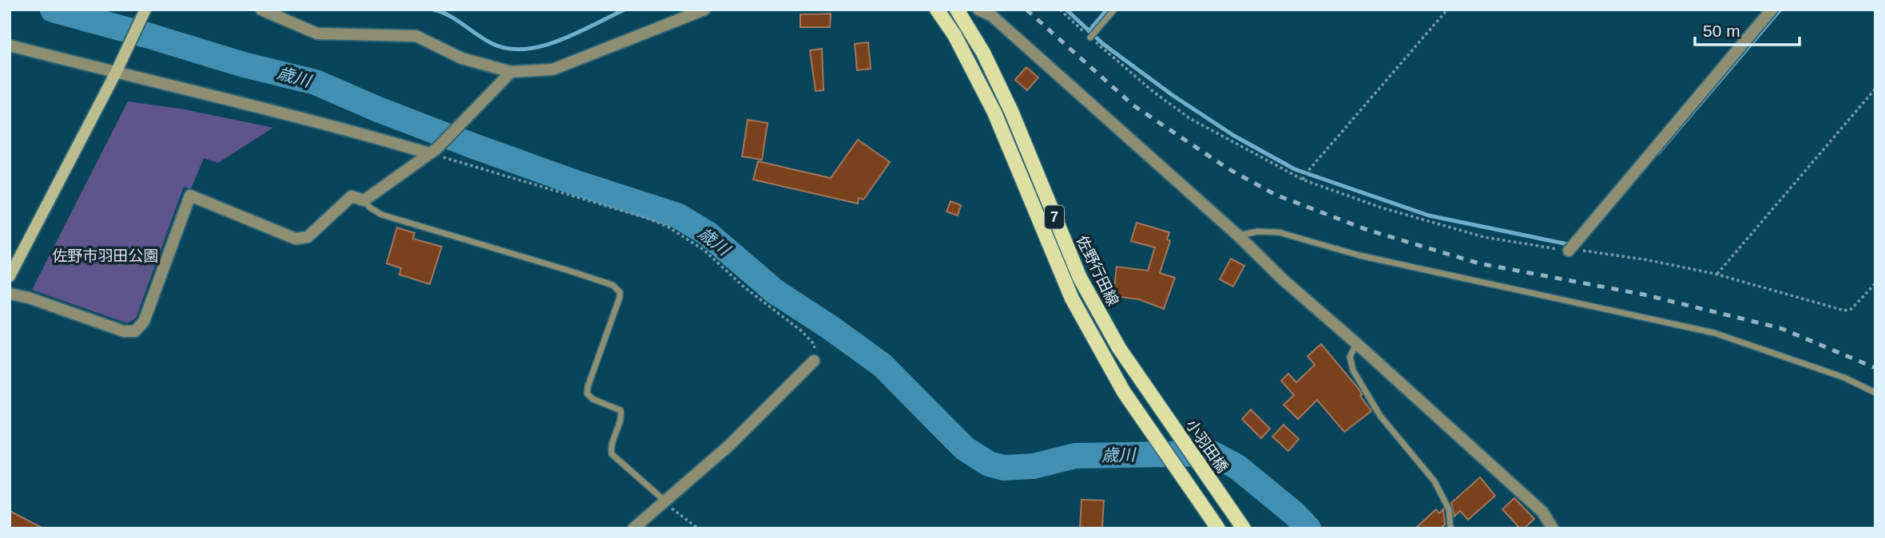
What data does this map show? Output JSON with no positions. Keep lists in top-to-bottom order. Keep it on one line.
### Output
{"streets":{"main road":["7","佐野行田線","小羽田橋"]},"crossings":[["佐野行田線","小羽田橋"]],"water":["歳川"],"parks":["佐野市羽田公園"],"scale_bar":"50 m"}
